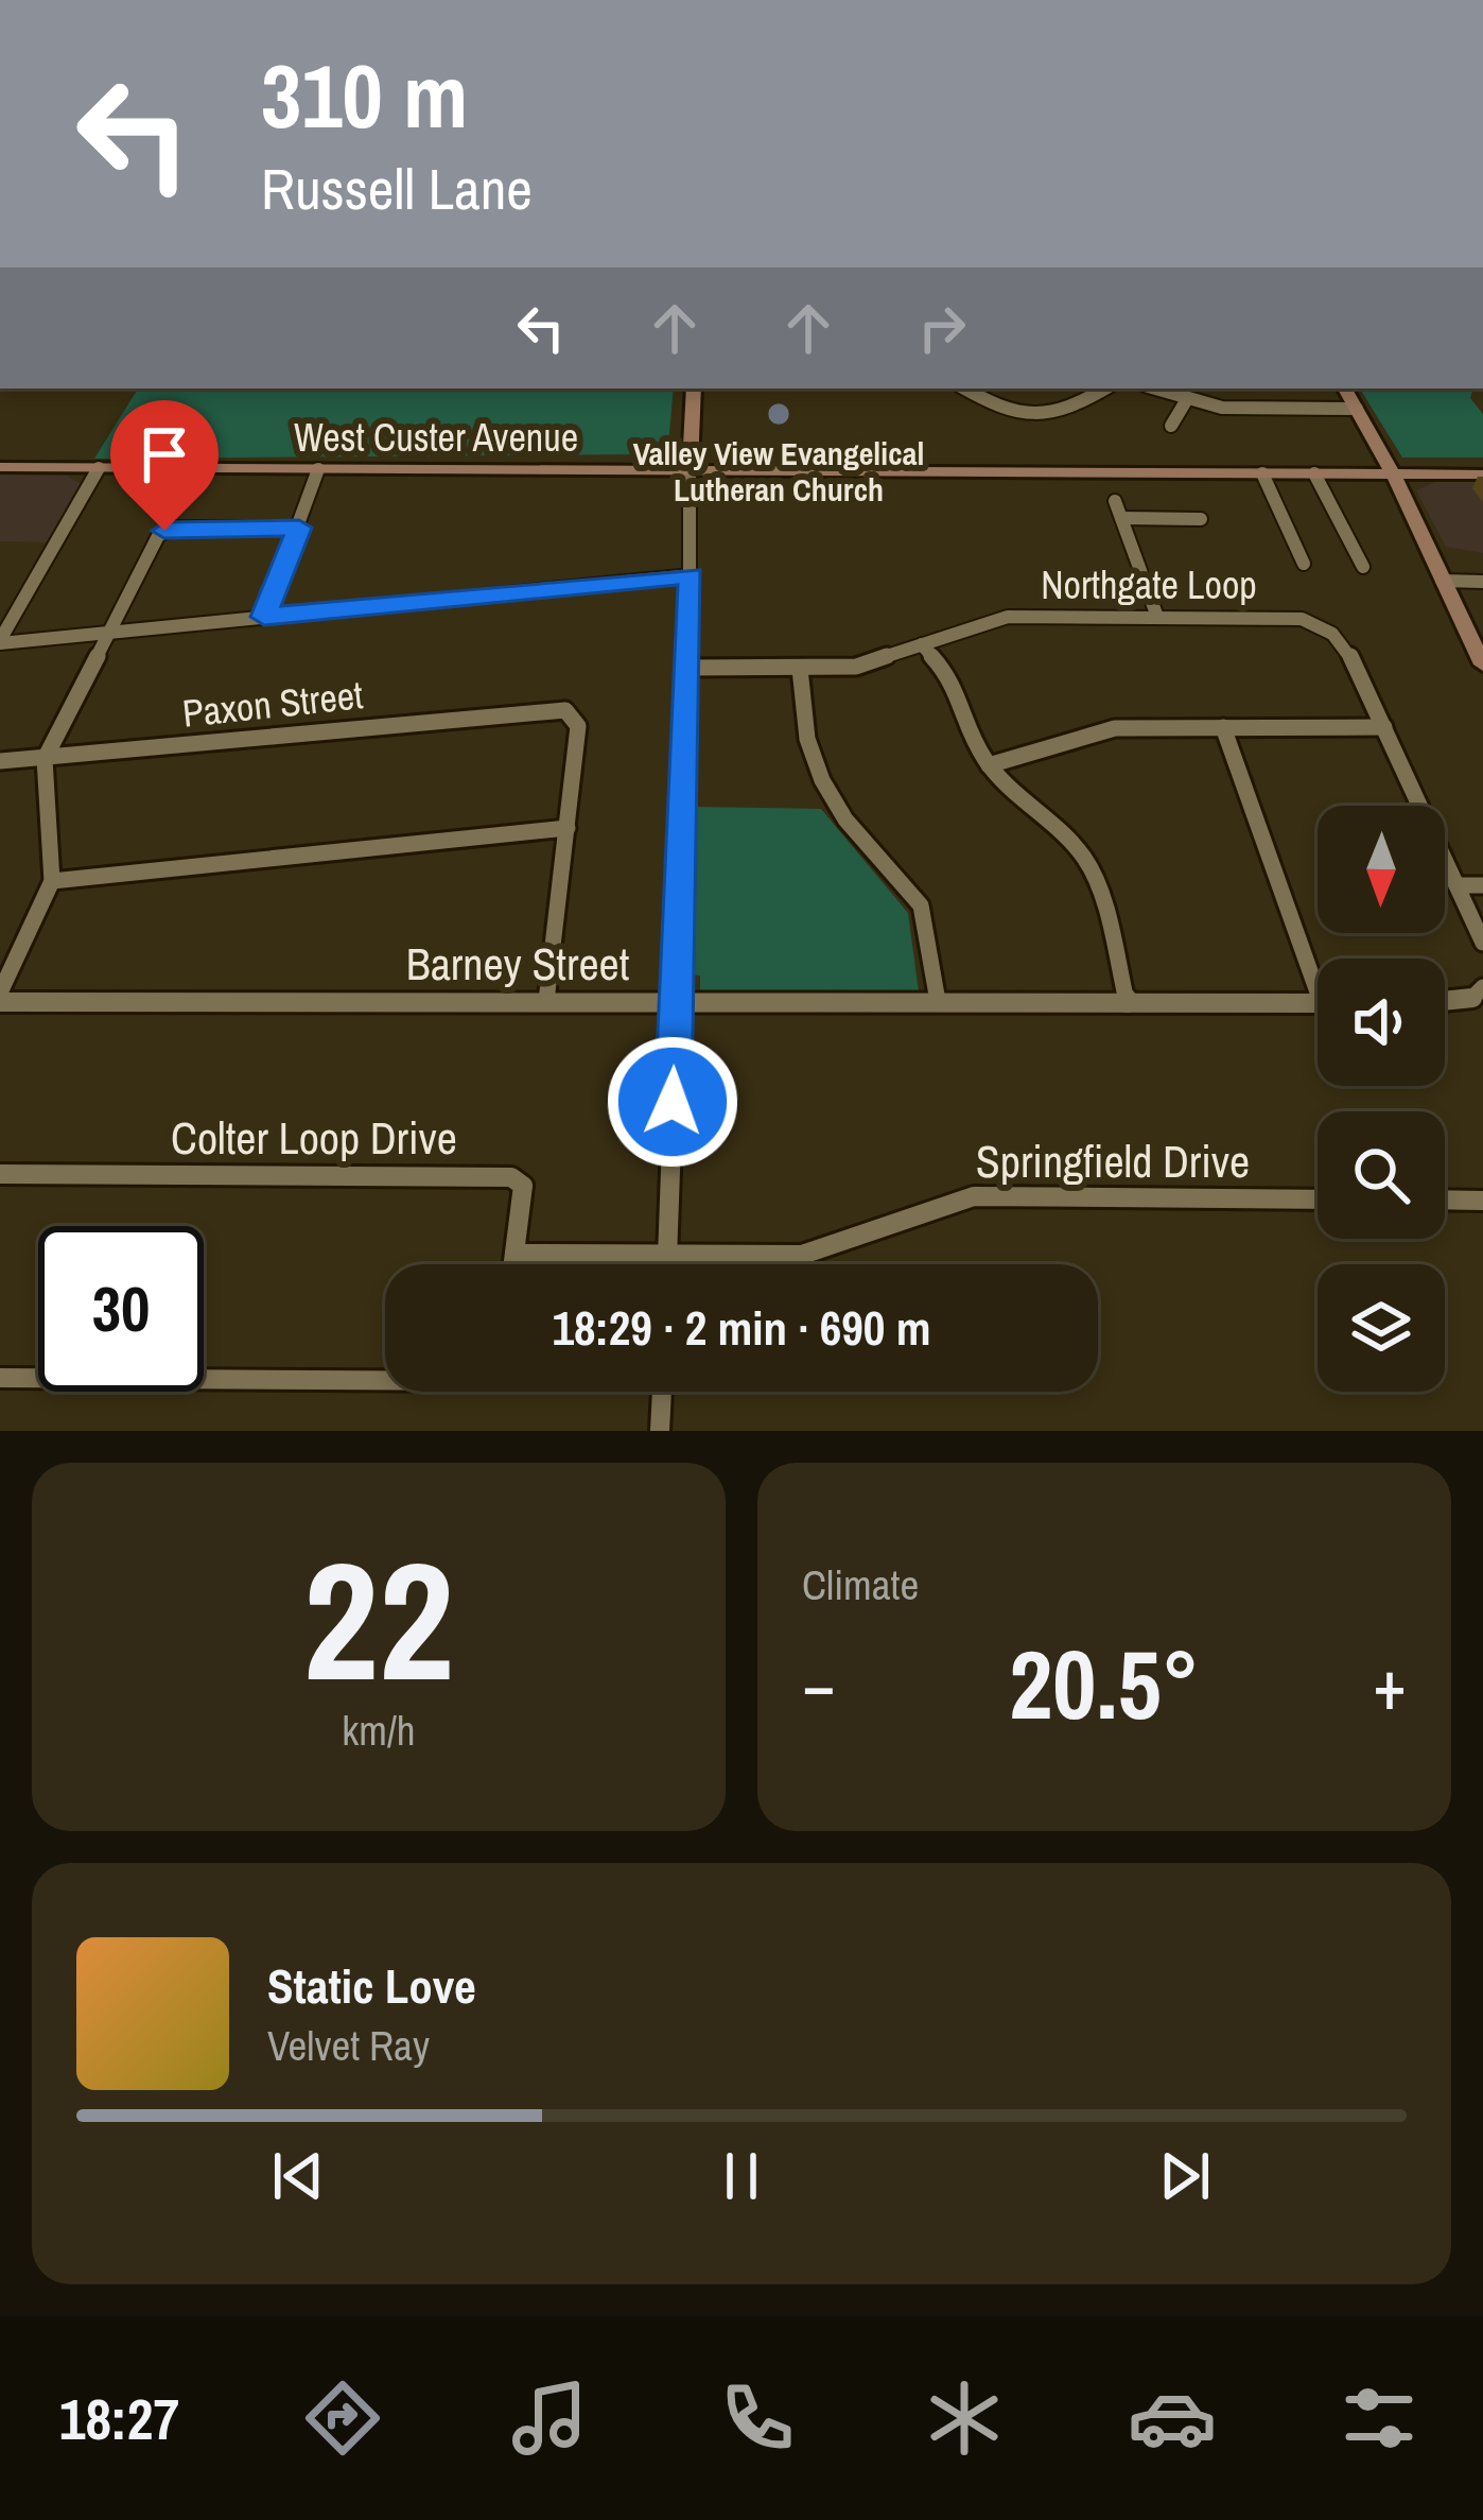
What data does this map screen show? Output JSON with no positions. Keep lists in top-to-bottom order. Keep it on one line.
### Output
{"streets":{"main road":["West Custer Avenue"],"street":["Northgate Loop","Paxon Street","Barney Street","Colter Loop Drive","Springfield Drive"]},"crossings":[["Colter Loop Drive","Springfield Drive"]],"places":["Valley View Evangelical Lutheran Church"],"north":"bottom","page":{"turn":["310 m","Russell Lane"],"limit":"30","trip":"18:29 · 2 min · 690 m","tile":[["22","km/h"],"Climate"],"heat":["−","20.5°","+"],"song":["Static Love","Velvet Ray"],"tabs":"18:27"}}
